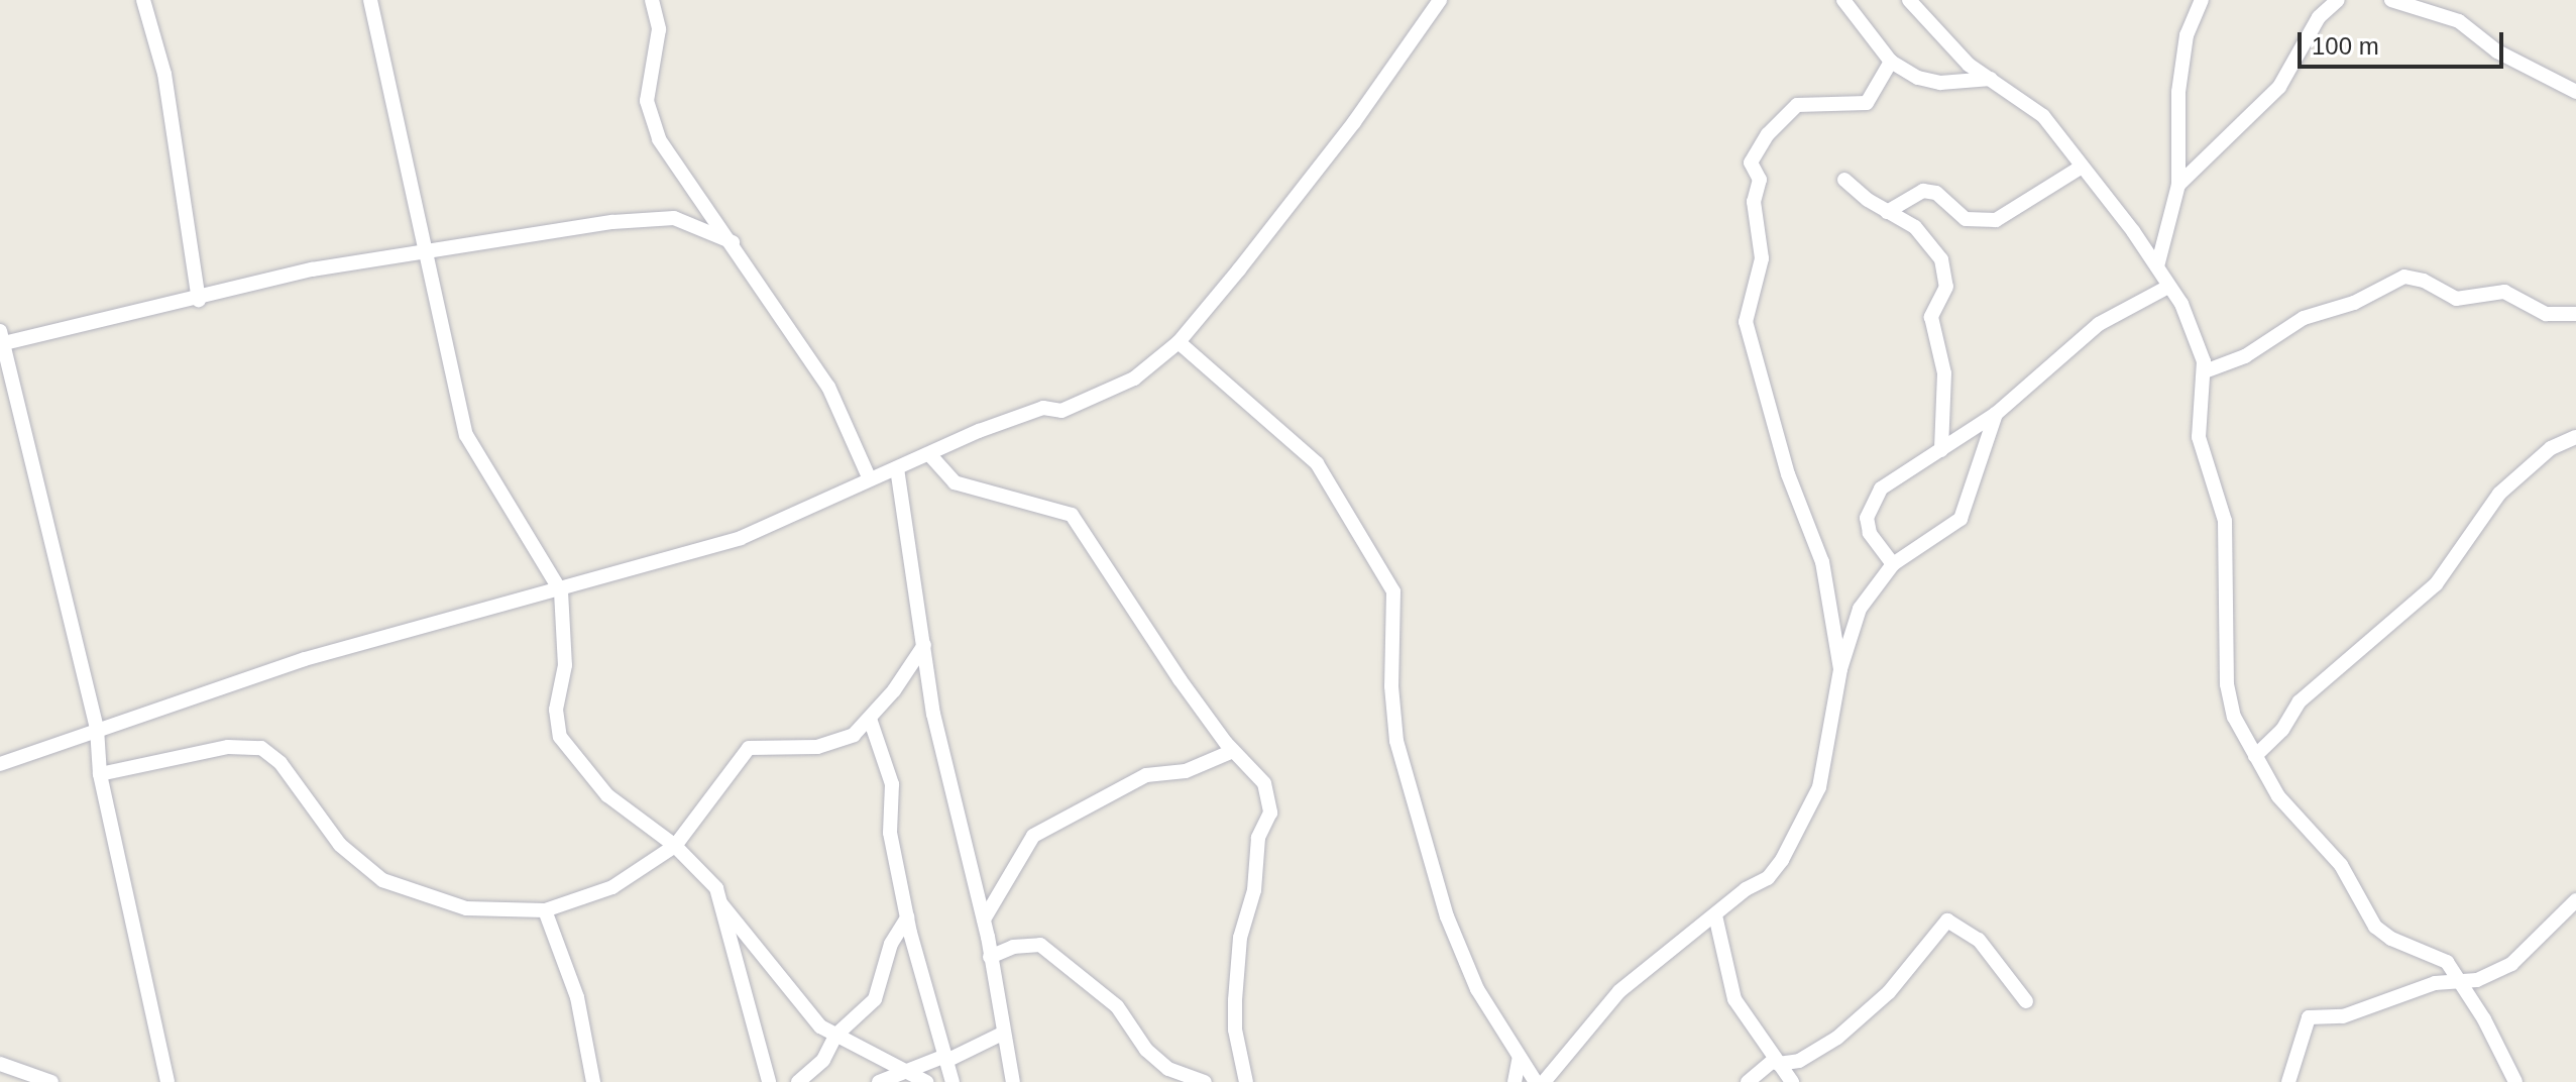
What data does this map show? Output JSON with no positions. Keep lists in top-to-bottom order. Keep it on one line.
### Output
{"scale_bar":"100 m"}
